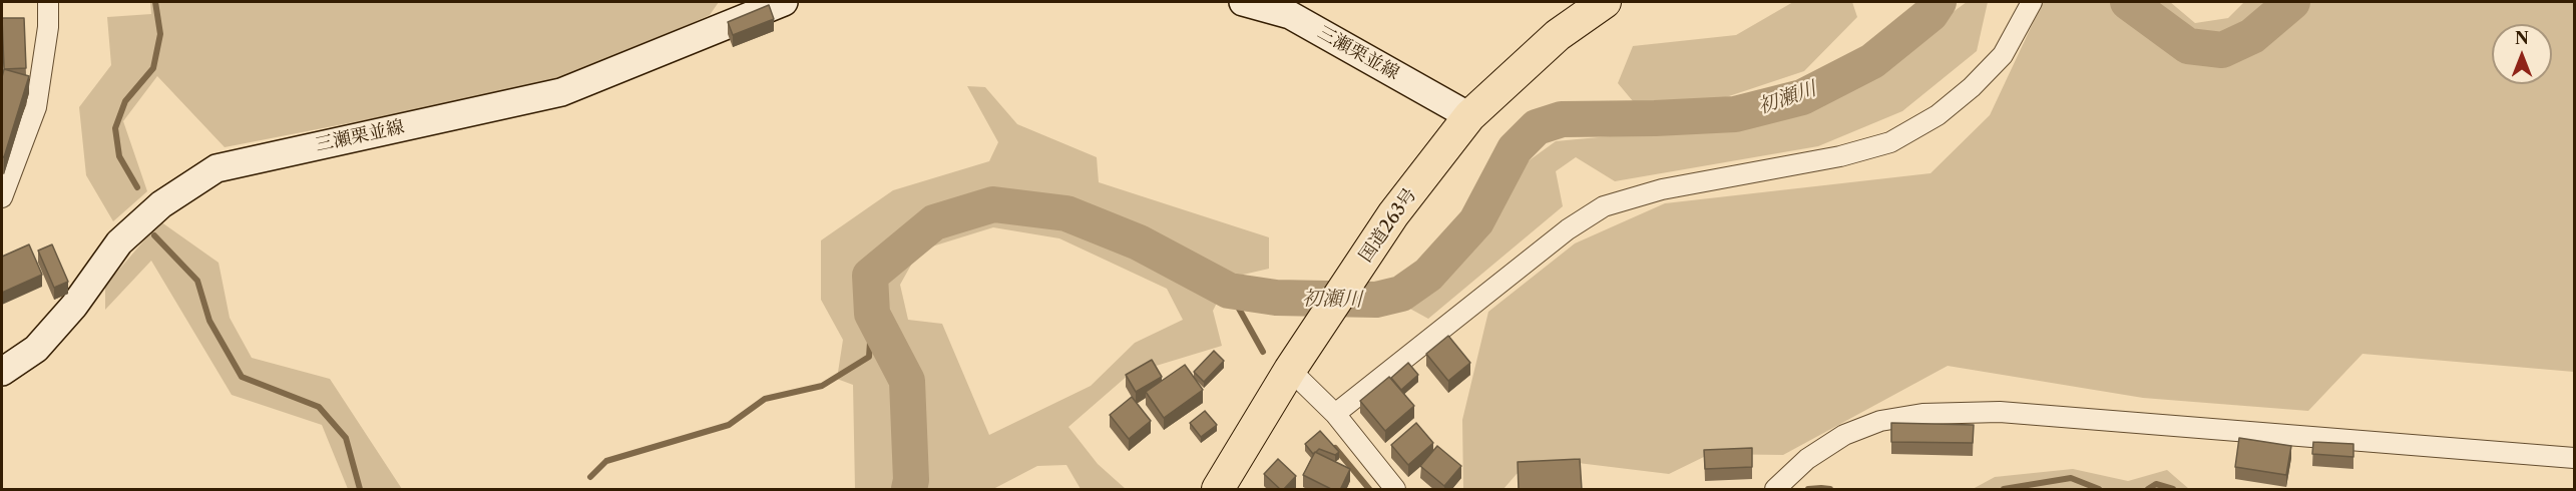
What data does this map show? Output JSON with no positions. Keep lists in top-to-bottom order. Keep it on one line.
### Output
{"streets":{"highway":["国道263号"],"main road":["三瀬栗並線"]},"crossings":[["三瀬栗並線","国道263号"]],"water":["初瀬川"],"north":"top"}
